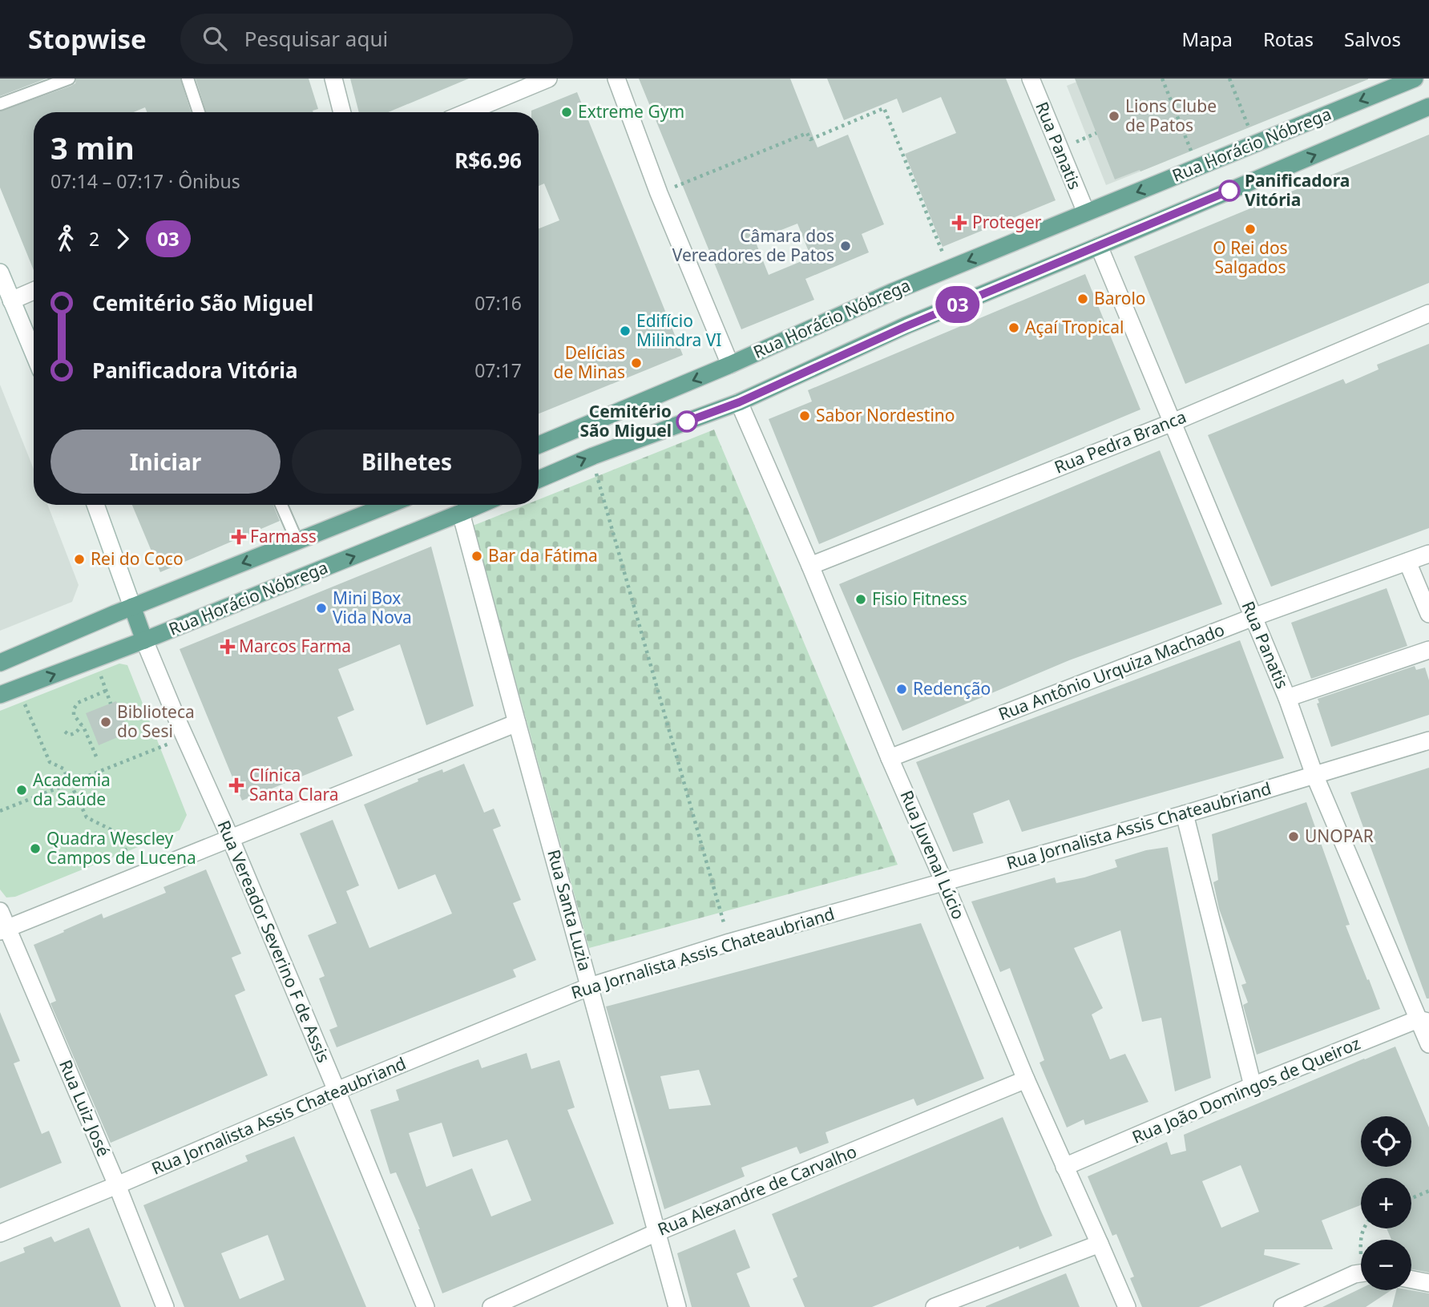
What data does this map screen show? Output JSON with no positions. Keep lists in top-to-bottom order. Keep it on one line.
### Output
{"streets":{"main road":["Rua Horácio Nóbrega"],"street":["Rua Panatis","Rua Pedra Branca","Rua Antônio Urquiza Machado","Rua Jornalista Assis Chateaubriand","Rua Juvenal Lúcio","Rua Santa Luzia","Rua Vereador Severino F de Assis","Rua João Domingos de Queiroz","Rua Luiz José","Rua Alexandre de Carvalho"]},"crossings":[["Rua Horácio Nóbrega","Rua Panatis"],["Rua Horácio Nóbrega","Rua Juvenal Lúcio"],["Rua Horácio Nóbrega","Rua Santa Luzia"],["Rua Horácio Nóbrega","Rua Vereador Severino F de Assis"],["Rua Panatis","Rua Pedra Branca"],["Rua Panatis","Rua Antônio Urquiza Machado"],["Rua Panatis","Rua Jornalista Assis Chateaubriand"],["Rua Panatis","Rua João Domingos de Queiroz"],["Rua Pedra Branca","Rua Juvenal Lúcio"],["Rua Antônio Urquiza Machado","Rua Juvenal Lúcio"],["Rua Jornalista Assis Chateaubriand","Rua Juvenal Lúcio"],["Rua Jornalista Assis Chateaubriand","Rua Santa Luzia"],["Rua Jornalista Assis Chateaubriand","Rua Vereador Severino F de Assis"],["Rua Jornalista Assis Chateaubriand","Rua Luiz José"],["Rua Juvenal Lúcio","Rua João Domingos de Queiroz"],["Rua Juvenal Lúcio","Rua Alexandre de Carvalho"],["Rua Santa Luzia","Rua Alexandre de Carvalho"]],"places":{"other":["Extreme Gym","Lions Clube de Patos","Panificadora Vitória","O Rei dos Salgados","Câmara dos Vereadores de Patos","Barolo","Açaí Tropical","Edifício Milindra VI","Delícias de Minas","Sabor Nordestino","Cemitério São Miguel","Bar da Fátima","Rei do Coco","Fisio Fitness","Mini Box Vida Nova","Redenção","Biblioteca do Sesi","Academia da Saúde","UNOPAR","Quadra Wescley Campos de Lucena"],"health":["Proteger","Farmass","Marcos Farma","Clínica Santa Clara"]},"lines":["bus line 03"],"page":{"header":"Stopwise","search":"Pesquisar aqui","nav":["Mapa","Rotas","Salvos"],"on_map":"03","heading":["3 min","07:14 – 07:17 · Ônibus","R$6.96"],"legs":["2","03"],"list":[{"name":"Cemitério São Miguel","value":"07:16"},{"name":"Panificadora Vitória","value":"07:17"}],"buttons":["Iniciar","Bilhetes"],"map_buttons":["+","−"]}}
